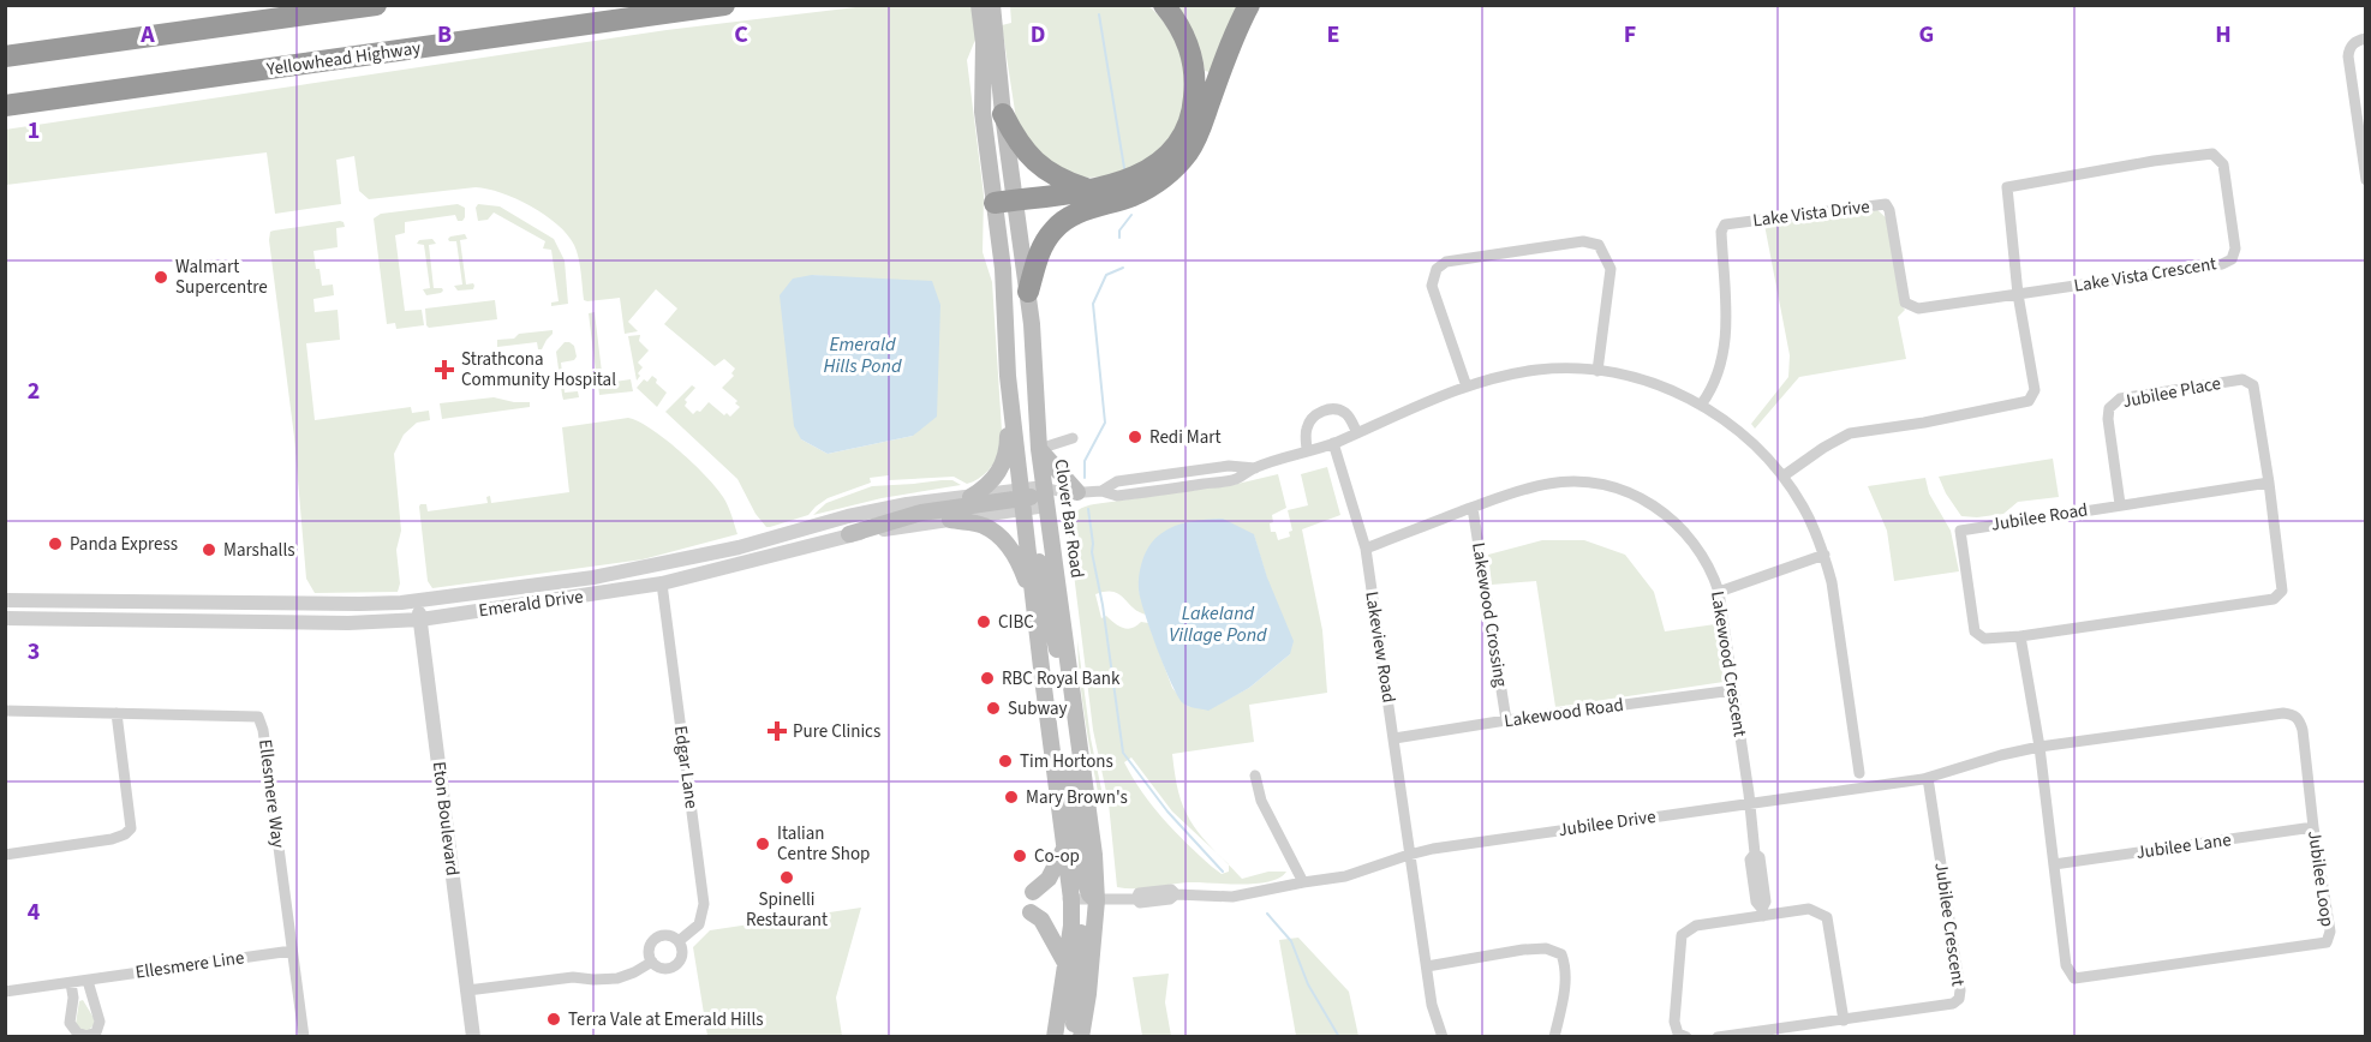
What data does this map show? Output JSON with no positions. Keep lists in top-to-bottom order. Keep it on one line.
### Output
{"streets":{"highway":["Yellowhead Highway"],"main road":["Clover Bar Road"],"street":["Lake Vista Drive","Lake Vista Crescent","Jubilee Place","Jubilee Road","Emerald Drive","Lakewood Crossing","Lakeview Road","Lakewood Crescent","Lakewood Road","Edgar Lane","Ellesmere Way","Eton Boulevard","Jubilee Drive","Jubilee Lane","Jubilee Loop","Jubilee Crescent","Ellesmere Line"]},"crossings":[["Lake Vista Drive","Lake Vista Crescent"],["Jubilee Place","Jubilee Road"],["Clover Bar Road","Emerald Drive"],["Clover Bar Road","Jubilee Drive"],["Emerald Drive","Edgar Lane"],["Emerald Drive","Eton Boulevard"],["Lakewood Crossing","Lakewood Crescent"],["Lakewood Crossing","Lakewood Road"],["Lakeview Road","Lakewood Crescent"],["Lakeview Road","Lakewood Road"],["Lakeview Road","Jubilee Drive"],["Lakewood Crescent","Lakewood Road"],["Lakewood Crescent","Jubilee Drive"],["Edgar Lane","Eton Boulevard"],["Ellesmere Way","Ellesmere Line"],["Jubilee Drive","Jubilee Loop"],["Jubilee Drive","Jubilee Crescent"],["Jubilee Lane","Jubilee Loop"]],"water":["Emerald Hills Pond","Lakeland Village Pond"],"places":{"other":["Walmart Supercentre","Redi Mart","Panda Express","Marshalls","CIBC","RBC Royal Bank","Subway","Tim Hortons","Mary Brown's","Italian Centre Shop","Co-op","Spinelli Restaurant","Terra Vale at Emerald Hills"],"health":["Strathcona Community Hospital","Pure Clinics"]},"grid":{"columns":["A","B","C","D","E","F","G","H"],"rows":["1","2","3","4"]}}
